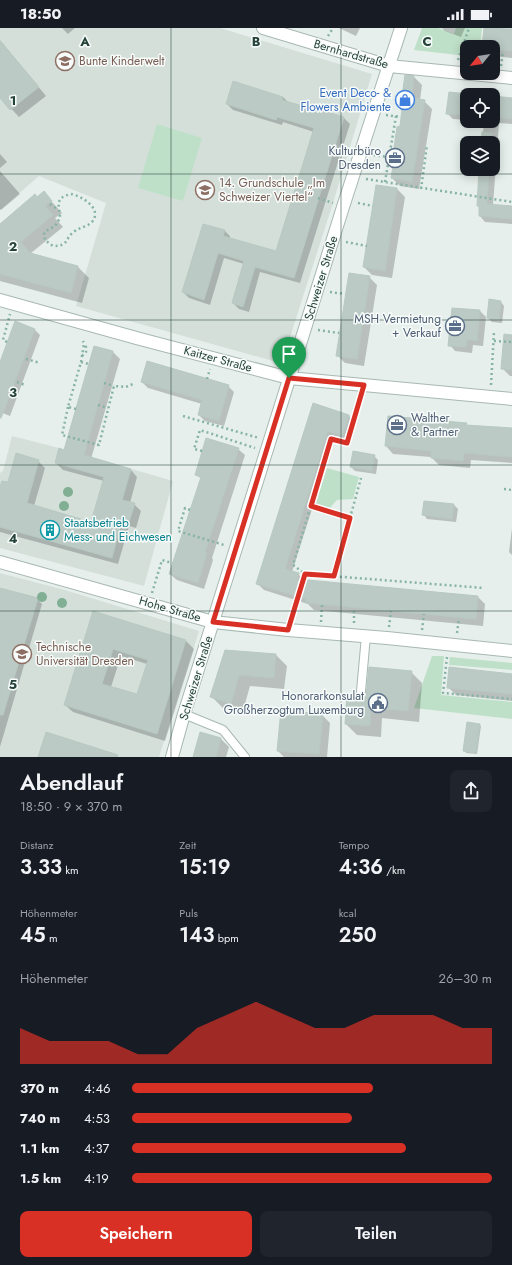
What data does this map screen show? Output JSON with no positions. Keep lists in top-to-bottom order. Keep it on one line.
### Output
{"streets":{"street":["Bernhardstraße","Schweizer Straße","Kaitzer Straße","Hohe Straße"]},"crossings":[["Bernhardstraße","Schweizer Straße"],["Schweizer Straße","Kaitzer Straße"],["Schweizer Straße","Hohe Straße"]],"places":{"school or university":["Bunte Kinderwelt","14. Grundschule „Im Schweizer Viertel“","Technische Universität Dresden"],"shop":["Event Deco- & Flowers Ambiente"],"office":["Kulturbüro Dresden","MSH Vermietung + Verkauf","Walther & Partner"],"building":["Staatsbetrieb Mess- und Eichwesen"],"public building":["Honorarkonsulat Großherzogtum Luxemburg"]},"north":"bottom left","page":{"status":"18:50","heading":["Abendlauf","18:50 · 9 × 370 m"],"stats":[["Distanz","3.33 km"],["Zeit","15:19"],["Tempo","4:36 /km"],["Höhenmeter","45 m"],["Puls","143 bpm"],["kcal","250"]],"chart":["Höhenmeter","26–30 m"],"list":[{"name":"370 m","note":"4:46"},{"name":"740 m","note":"4:53"},{"name":"1.1 km","note":"4:37"},{"name":"1.5 km","note":"4:19"}],"buttons":["Speichern","Teilen"]},"grid":{"columns":["A","B","C"],"rows":["1","2","3","4","5"]}}
